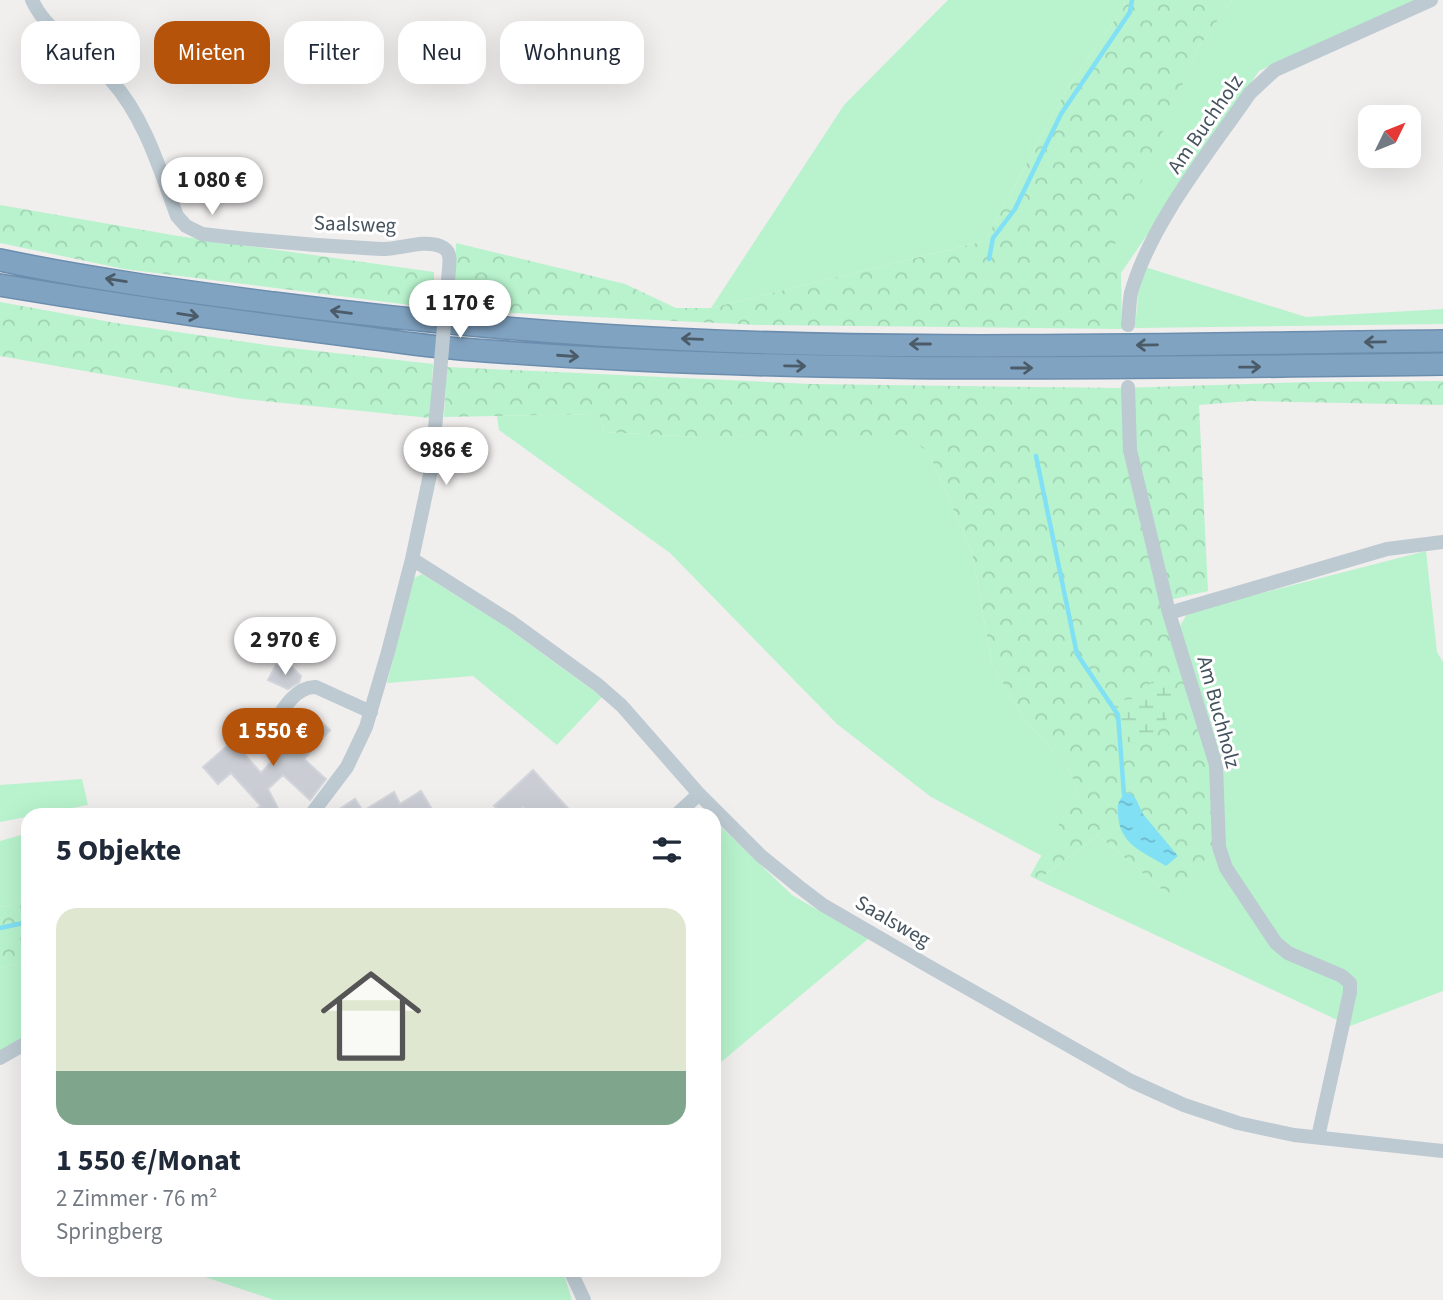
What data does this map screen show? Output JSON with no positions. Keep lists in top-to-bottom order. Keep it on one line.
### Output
{"streets":{"street":["Am Buchholz","Saalsweg"]},"crossings":[["Am Buchholz","Saalsweg"]],"north":"top right","page":{"chip":["Kaufen","Mieten","Filter","Neu","Wohnung"],"price":["1 080 €","1 170 €","986 €","2 970 €","1 550 €"],"heading":"5 Objekte","list":[{"name":"1 550 €/Monat","note":"2 Zimmer · 76 m² · Springberg"}]}}
